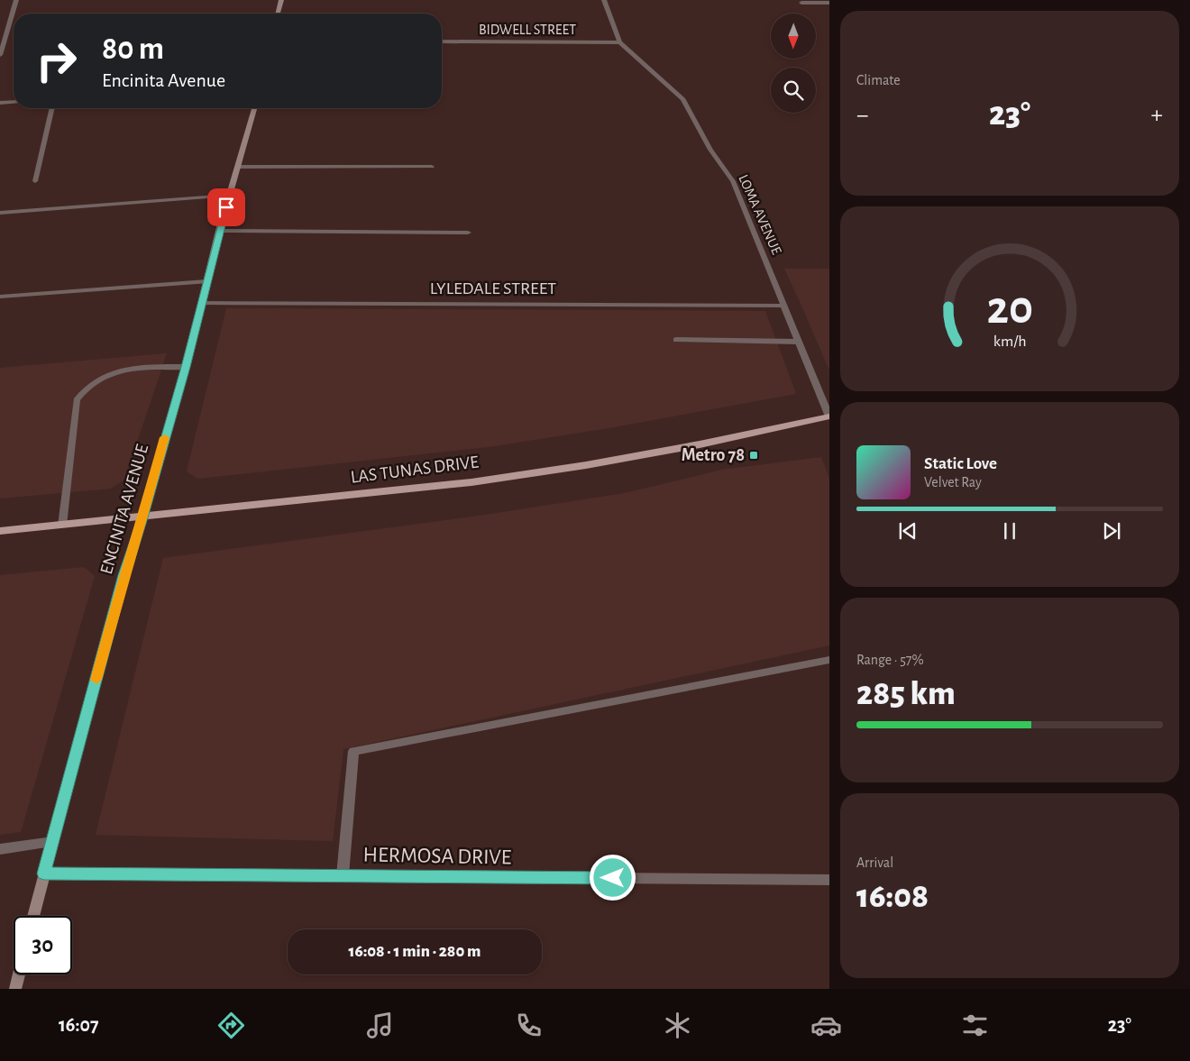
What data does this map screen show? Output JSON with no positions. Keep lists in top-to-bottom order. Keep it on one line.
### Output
{"streets":{"main road":["LAS TUNAS DRIVE"],"street":["BIDWELL STREET","LOMA AVENUE","LYLEDALE STREET","ENCINITA AVENUE","HERMOSA DRIVE"]},"crossings":[["BIDWELL STREET","LOMA AVENUE"],["LOMA AVENUE","LYLEDALE STREET"],["LOMA AVENUE","LAS TUNAS DRIVE"],["LYLEDALE STREET","ENCINITA AVENUE"],["LAS TUNAS DRIVE","ENCINITA AVENUE"],["ENCINITA AVENUE","HERMOSA DRIVE"]],"places":{"transit":["Metro 78"]},"north":"bottom","page":{"tile":["Climate",["Range · 57%","285 km"],["Arrival","16:08"]],"turn":["80 m","Encinita Avenue"],"heat":["−","23°","+"],"song":["Static Love","Velvet Ray"],"limit":"30","trip":"16:08 · 1 min · 280 m","tabs":["16:07","23°"],"gauge":["20","km/h"]}}
